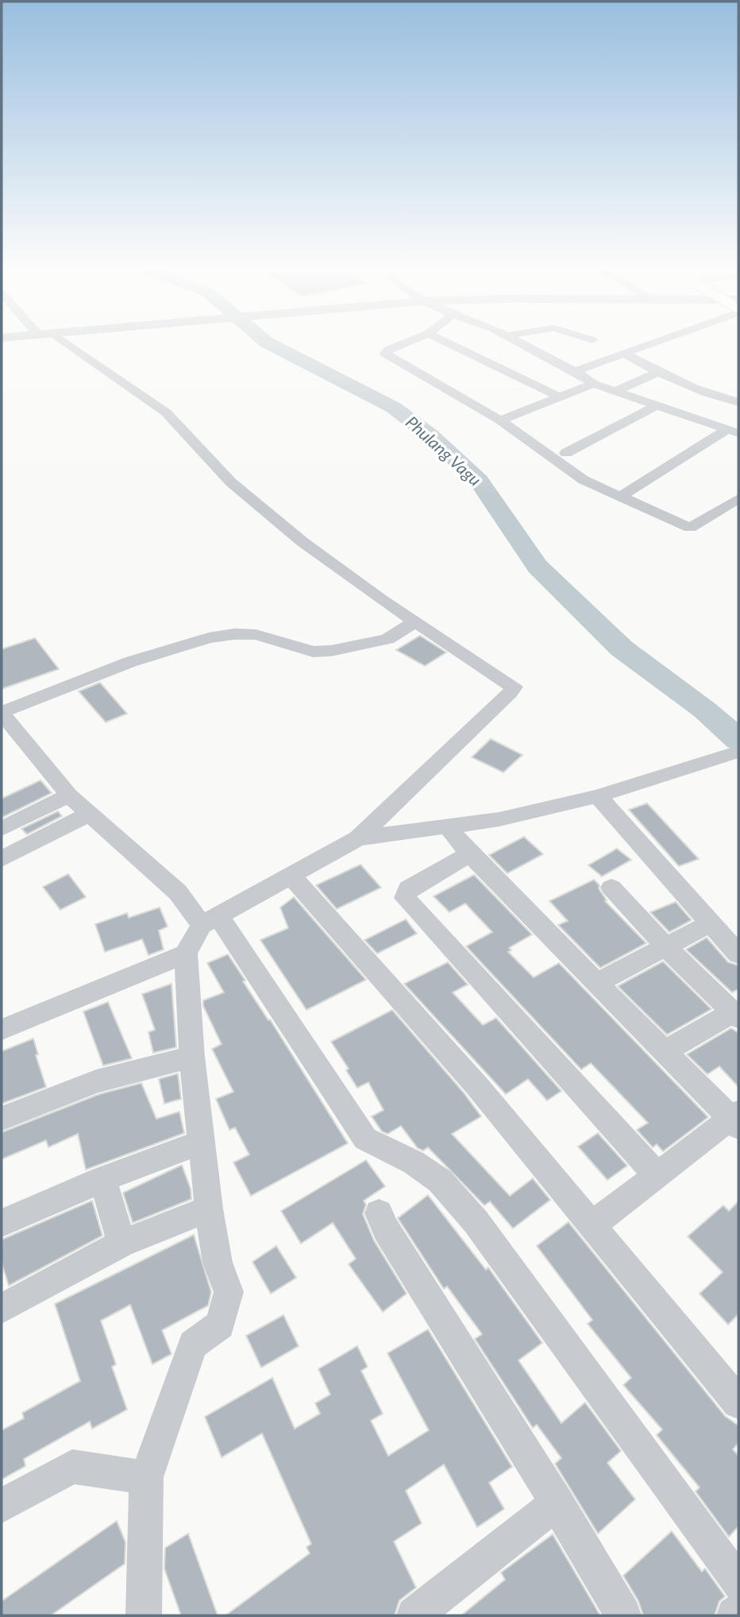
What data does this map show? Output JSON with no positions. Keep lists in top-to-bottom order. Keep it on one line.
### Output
{"water":["Phulang Vagu"]}
